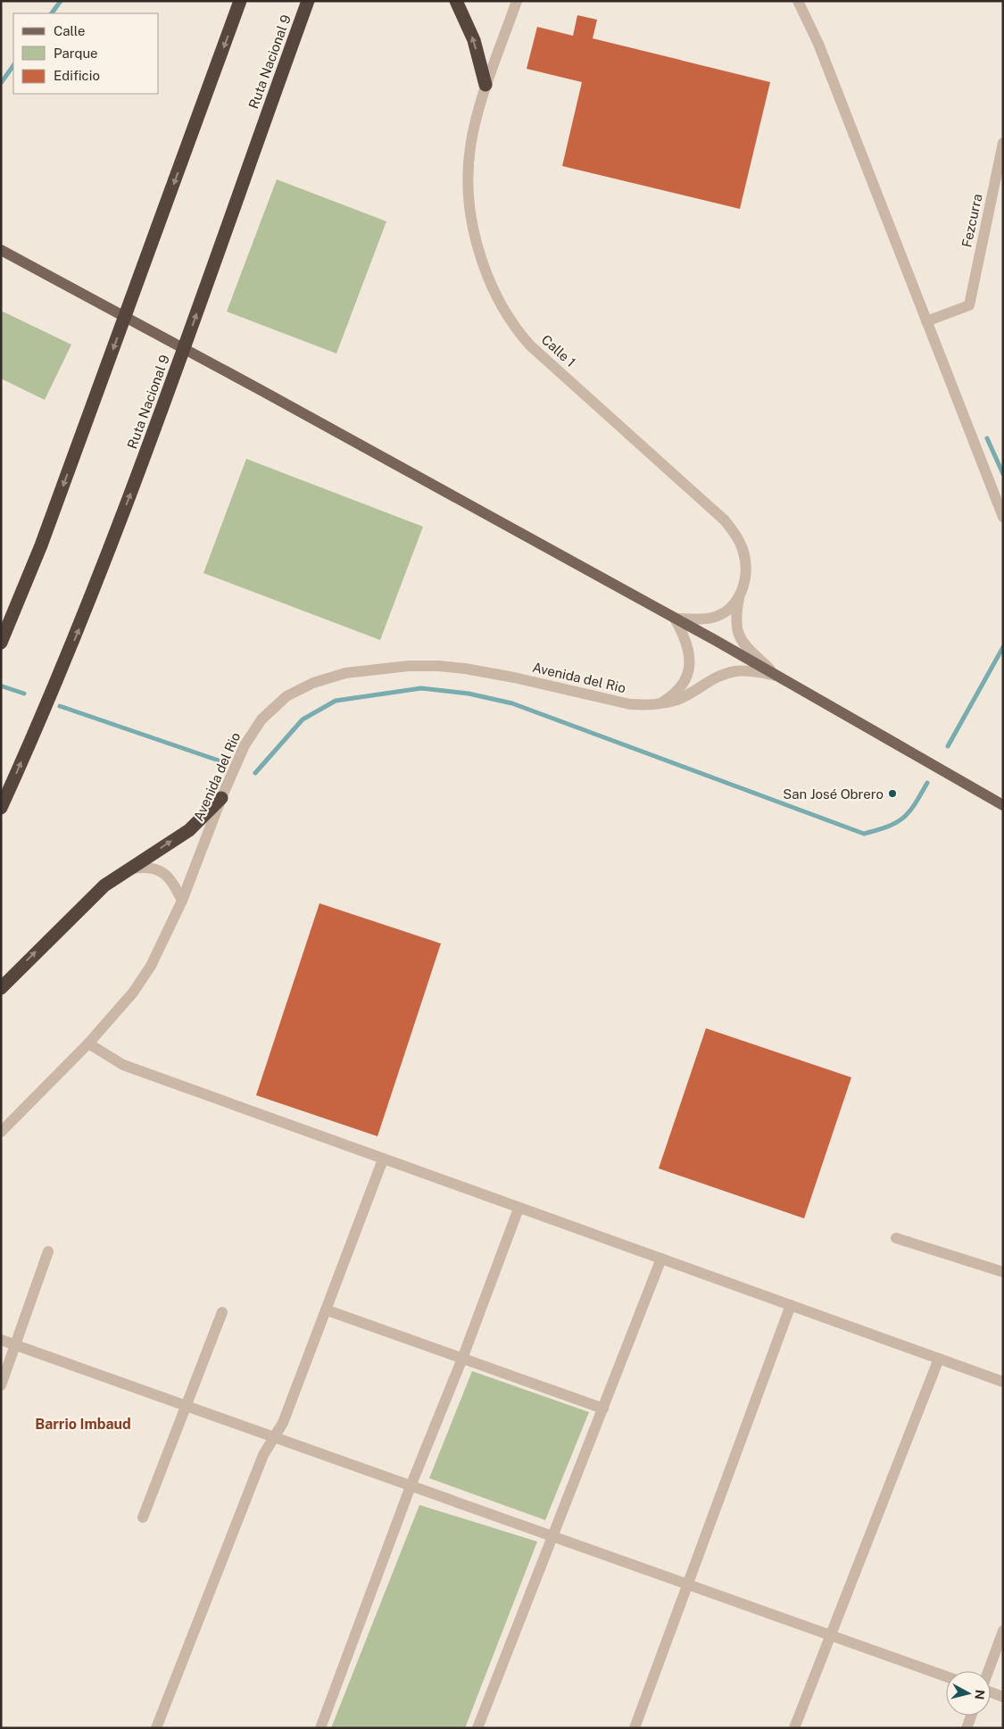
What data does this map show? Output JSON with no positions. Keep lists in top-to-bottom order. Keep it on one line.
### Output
{"streets":{"highway":["Ruta Nacional 9"],"street":["Fezcurra","Calle 1","Avenida del Rio"]},"crossings":[["Calle 1","Avenida del Rio"]],"districts":["Barrio Imbaud"],"places":["San José Obrero"],"legend":["Calle","Parque","Edificio"],"north":"right"}
